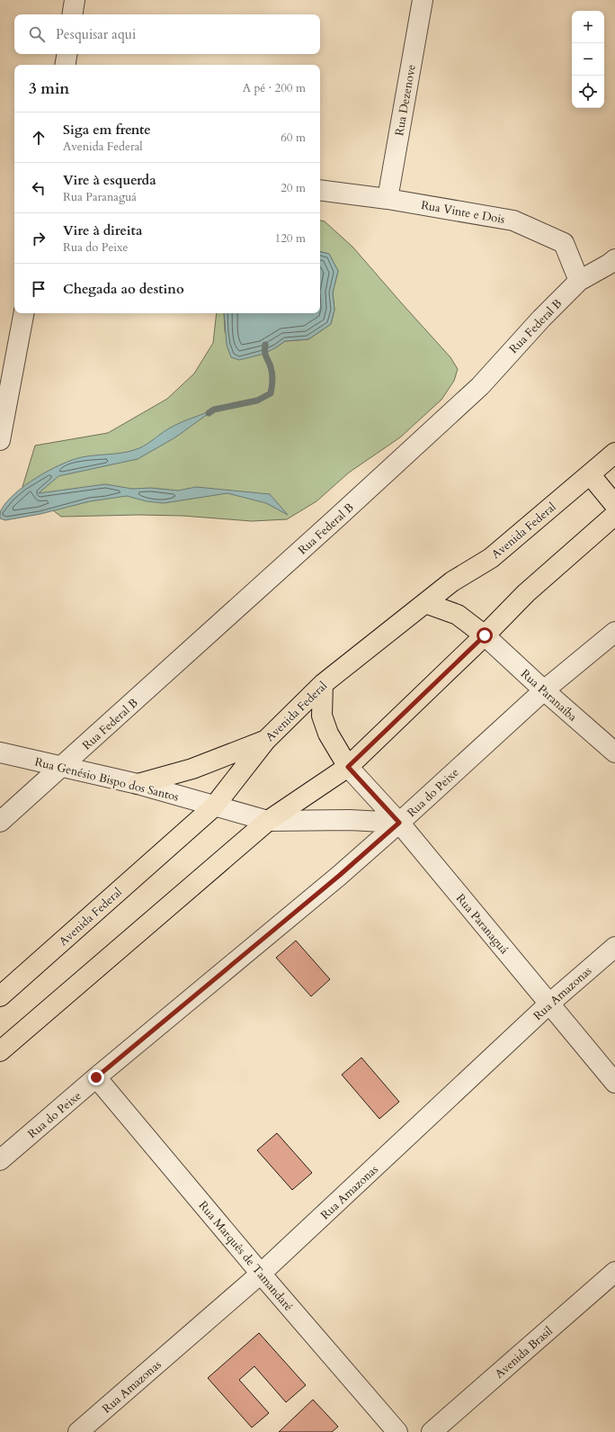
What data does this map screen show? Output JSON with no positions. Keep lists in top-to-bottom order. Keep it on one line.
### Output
{"streets":{"main road":["Avenida Federal"],"street":["Rua Dezenove","Rua Vinte e Dois","Rua Federal B","Rua Paranaíba","Rua Genésio Bispo dos Santos","Rua do Peixe","Rua Paranaguá","Rua Amazonas","Rua Marquês de Tamandaré","Avenida Brasil"]},"crossings":[["Rua Dezenove","Rua Vinte e Dois"],["Rua Vinte e Dois","Rua Federal B"],["Rua Federal B","Rua Genésio Bispo dos Santos"],["Avenida Federal","Rua Genésio Bispo dos Santos"],["Rua Paranaíba","Rua do Peixe"],["Rua Genésio Bispo dos Santos","Rua do Peixe"],["Rua Genésio Bispo dos Santos","Rua Paranaguá"],["Rua do Peixe","Rua Paranaguá"],["Rua do Peixe","Rua Marquês de Tamandaré"],["Rua Paranaguá","Rua Amazonas"],["Rua Amazonas","Rua Marquês de Tamandaré"]],"page":{"map_buttons":["+","−"],"search":"Pesquisar aqui","heading":["3 min","A pé · 200 m"],"list":[["Siga em frente","Avenida Federal","60 m"],["Vire à esquerda","Rua Paranaguá","20 m"],["Vire à direita","Rua do Peixe","120 m"],"Chegada ao destino"]}}
